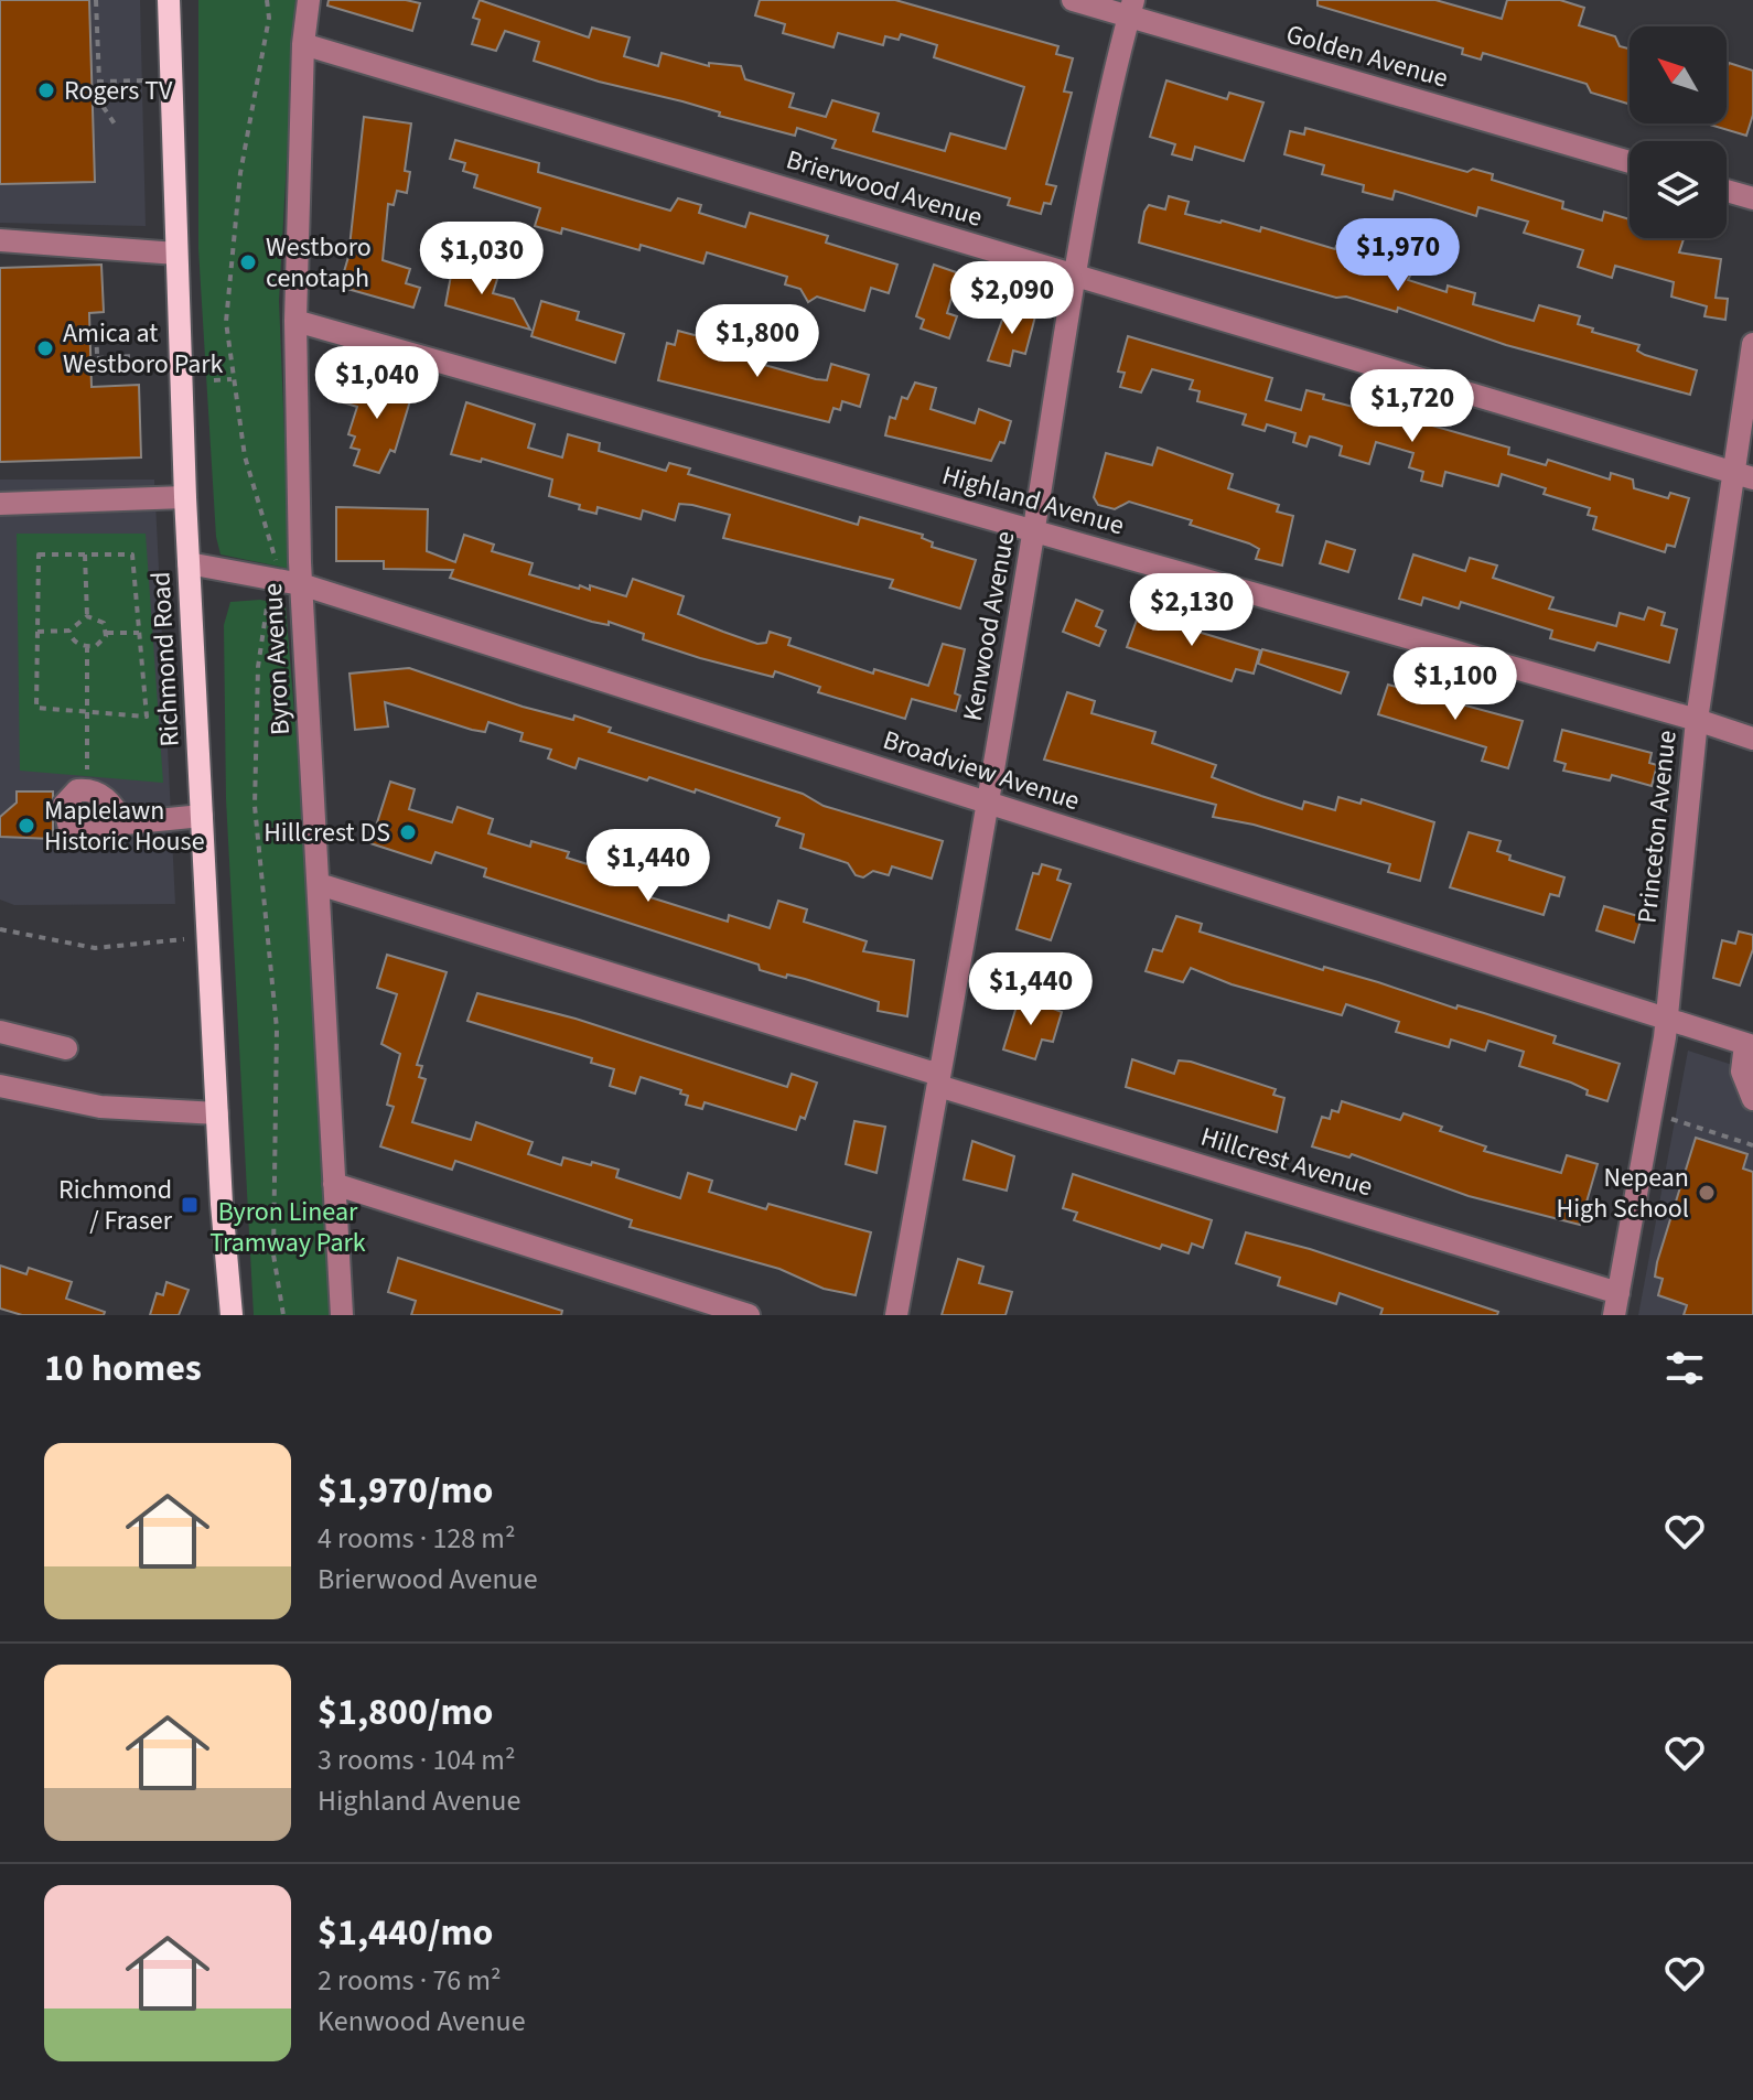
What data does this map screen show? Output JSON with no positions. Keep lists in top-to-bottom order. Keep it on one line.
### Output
{"streets":{"main road":["Richmond Road"],"street":["Golden Avenue","Brierwood Avenue","Highland Avenue","Kenwood Avenue","Byron Avenue","Broadview Avenue","Princeton Avenue","Hillcrest Avenue"]},"crossings":[["Golden Avenue","Kenwood Avenue"],["Brierwood Avenue","Kenwood Avenue"],["Brierwood Avenue","Byron Avenue"],["Brierwood Avenue","Princeton Avenue"],["Highland Avenue","Kenwood Avenue"],["Highland Avenue","Byron Avenue"],["Highland Avenue","Princeton Avenue"],["Kenwood Avenue","Broadview Avenue"],["Kenwood Avenue","Hillcrest Avenue"],["Richmond Road","Broadview Avenue"],["Byron Avenue","Broadview Avenue"],["Byron Avenue","Hillcrest Avenue"],["Broadview Avenue","Princeton Avenue"],["Princeton Avenue","Hillcrest Avenue"]],"parks":["Byron Linear Tramway Park"],"places":{"other":["Rogers TV","Westboro cenotaph","Amica at Westboro Park","Maplelawn Historic House","Hillcrest DS","Nepean High School"],"transit":["Richmond / Fraser"]},"north":"top left","page":{"price":["$1,970","$1,030","$2,090","$1,800","$1,040","$1,720","$2,130","$1,100","$1,440","$1,440"],"heading":"10 homes","list":[{"name":"$1,970/mo","note":"4 rooms · 128 m² · Brierwood Avenue"},{"name":"$1,800/mo","note":"3 rooms · 104 m² · Highland Avenue"},{"name":"$1,440/mo","note":"2 rooms · 76 m² · Kenwood Avenue"}]}}
